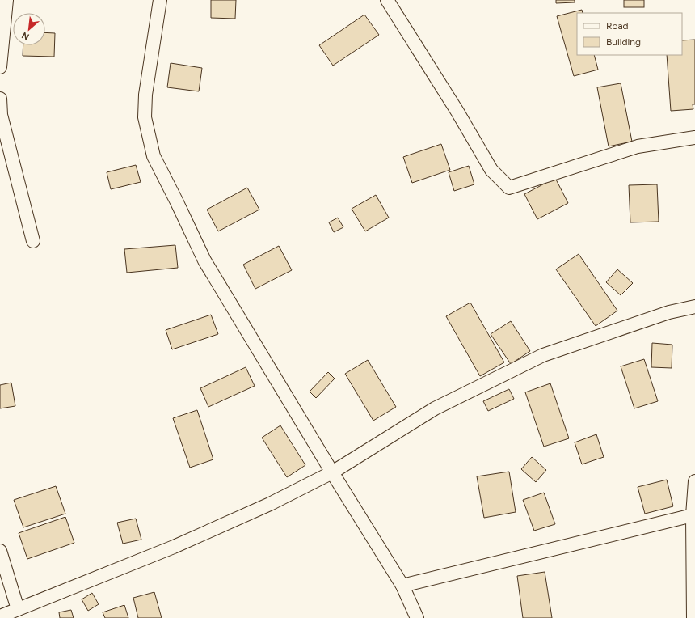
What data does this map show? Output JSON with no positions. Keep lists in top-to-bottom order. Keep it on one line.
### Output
{"legend":["Road","Building"],"north":"bottom left"}
